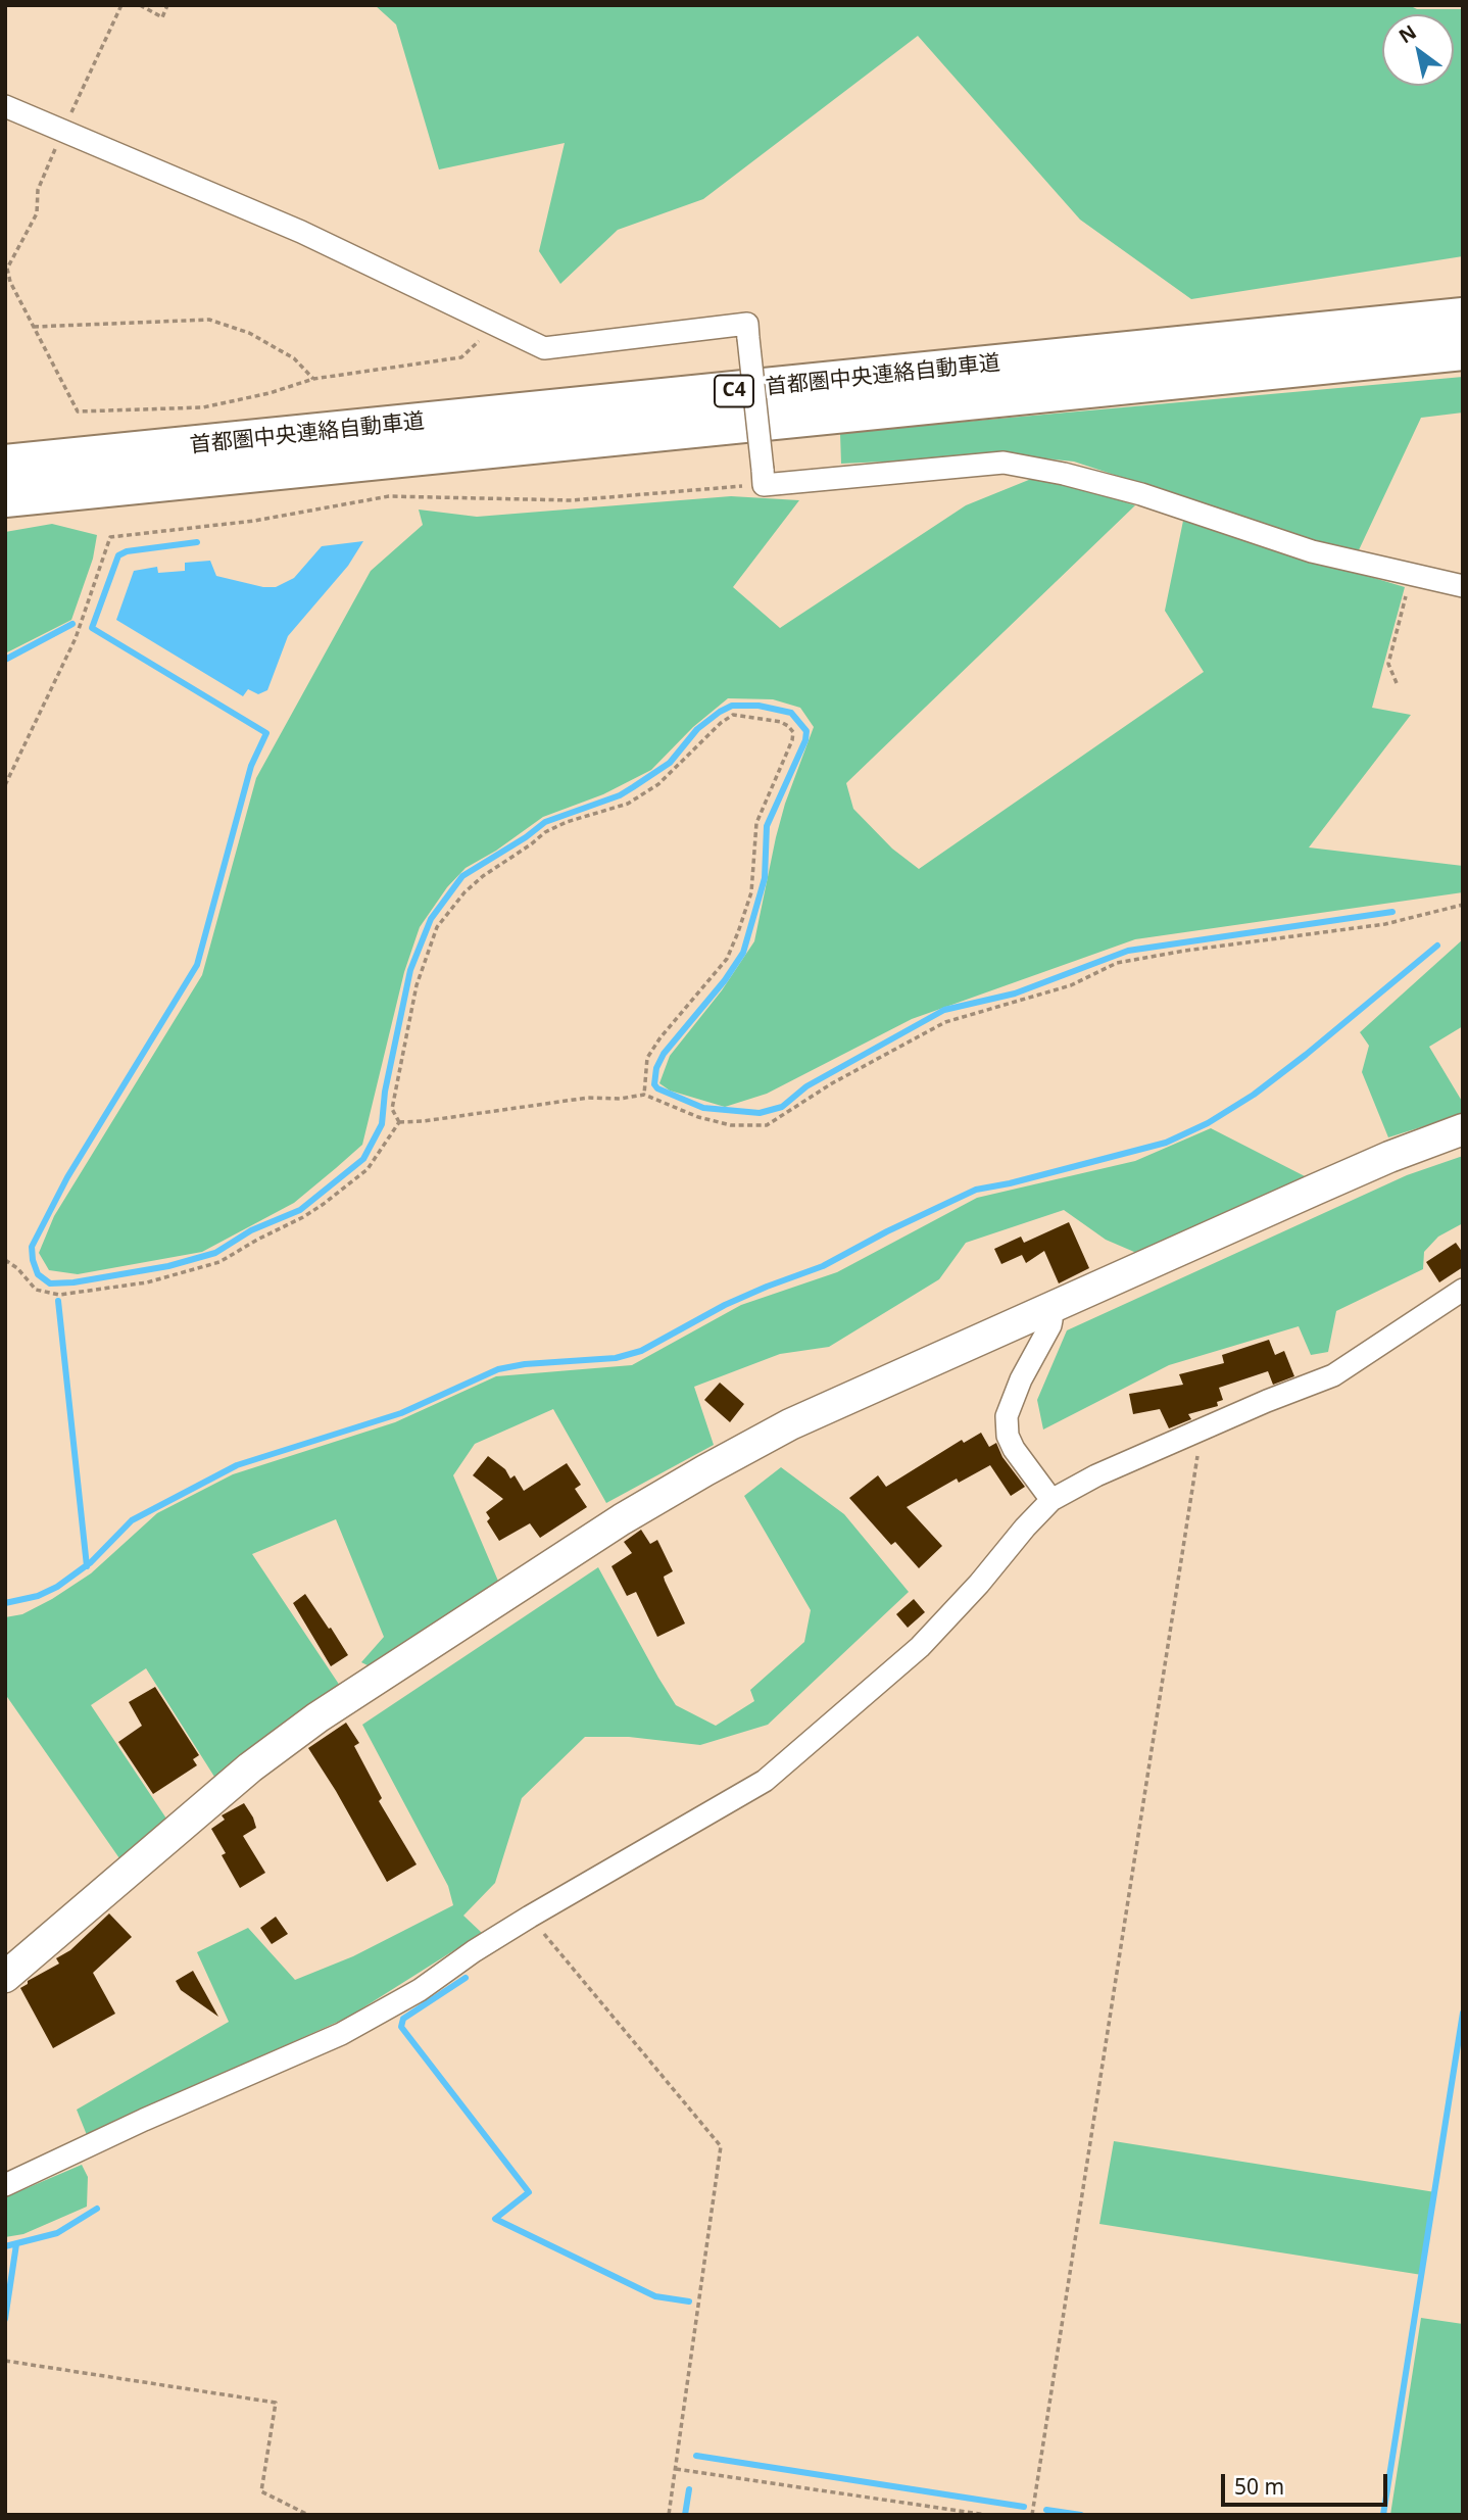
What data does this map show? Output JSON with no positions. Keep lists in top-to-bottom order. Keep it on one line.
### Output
{"streets":{"highway":["首都圏中央連絡自動車道","C4"]},"scale_bar":"50 m","north":"top left"}
